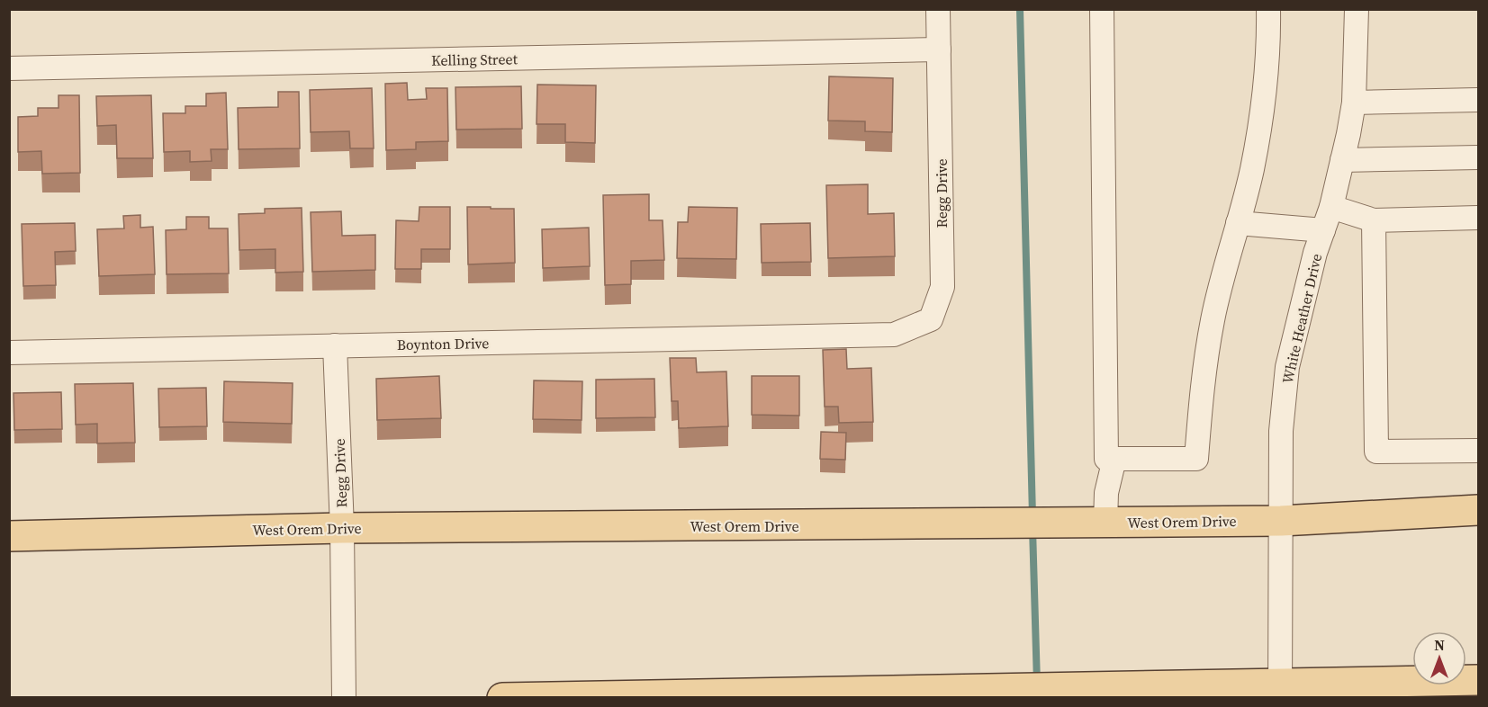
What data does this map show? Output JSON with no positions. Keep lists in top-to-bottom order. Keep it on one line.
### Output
{"streets":{"main road":["West Orem Drive"],"street":["Kelling Street","Regg Drive","White Heather Drive","Boynton Drive"]},"crossings":[["Kelling Street","Regg Drive"],["Regg Drive","Boynton Drive"],["Regg Drive","West Orem Drive"],["White Heather Drive","West Orem Drive"]],"north":"top"}
